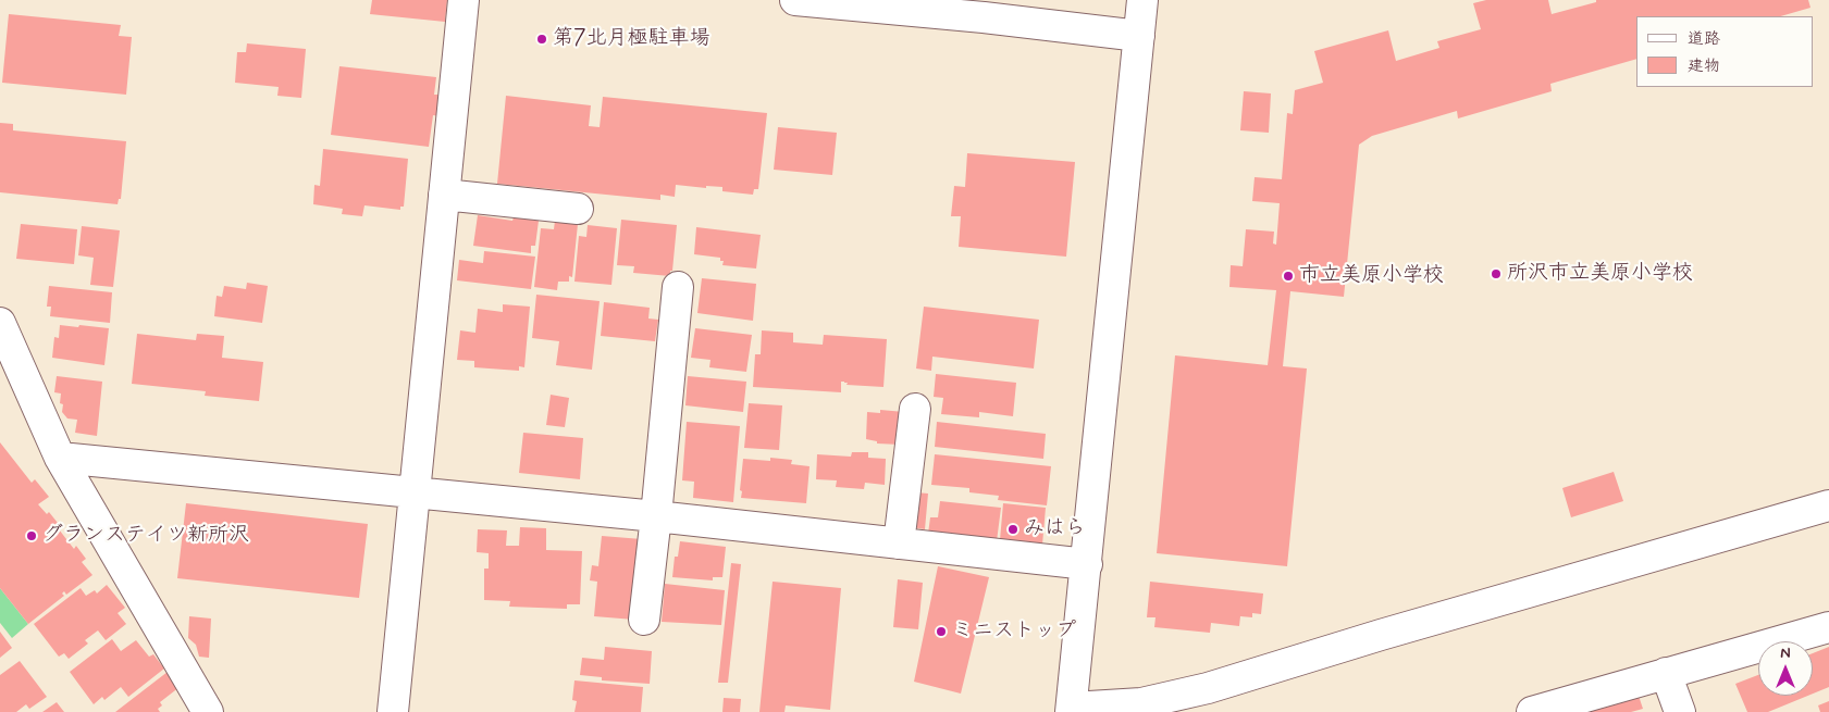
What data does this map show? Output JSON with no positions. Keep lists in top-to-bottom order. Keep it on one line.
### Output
{"places":["第7北月極駐車場","所沢市立美原小学校","市立美原小学校","みはら","グランステイツ新所沢","ミニストップ"],"legend":["道路","建物"],"north":"top"}
